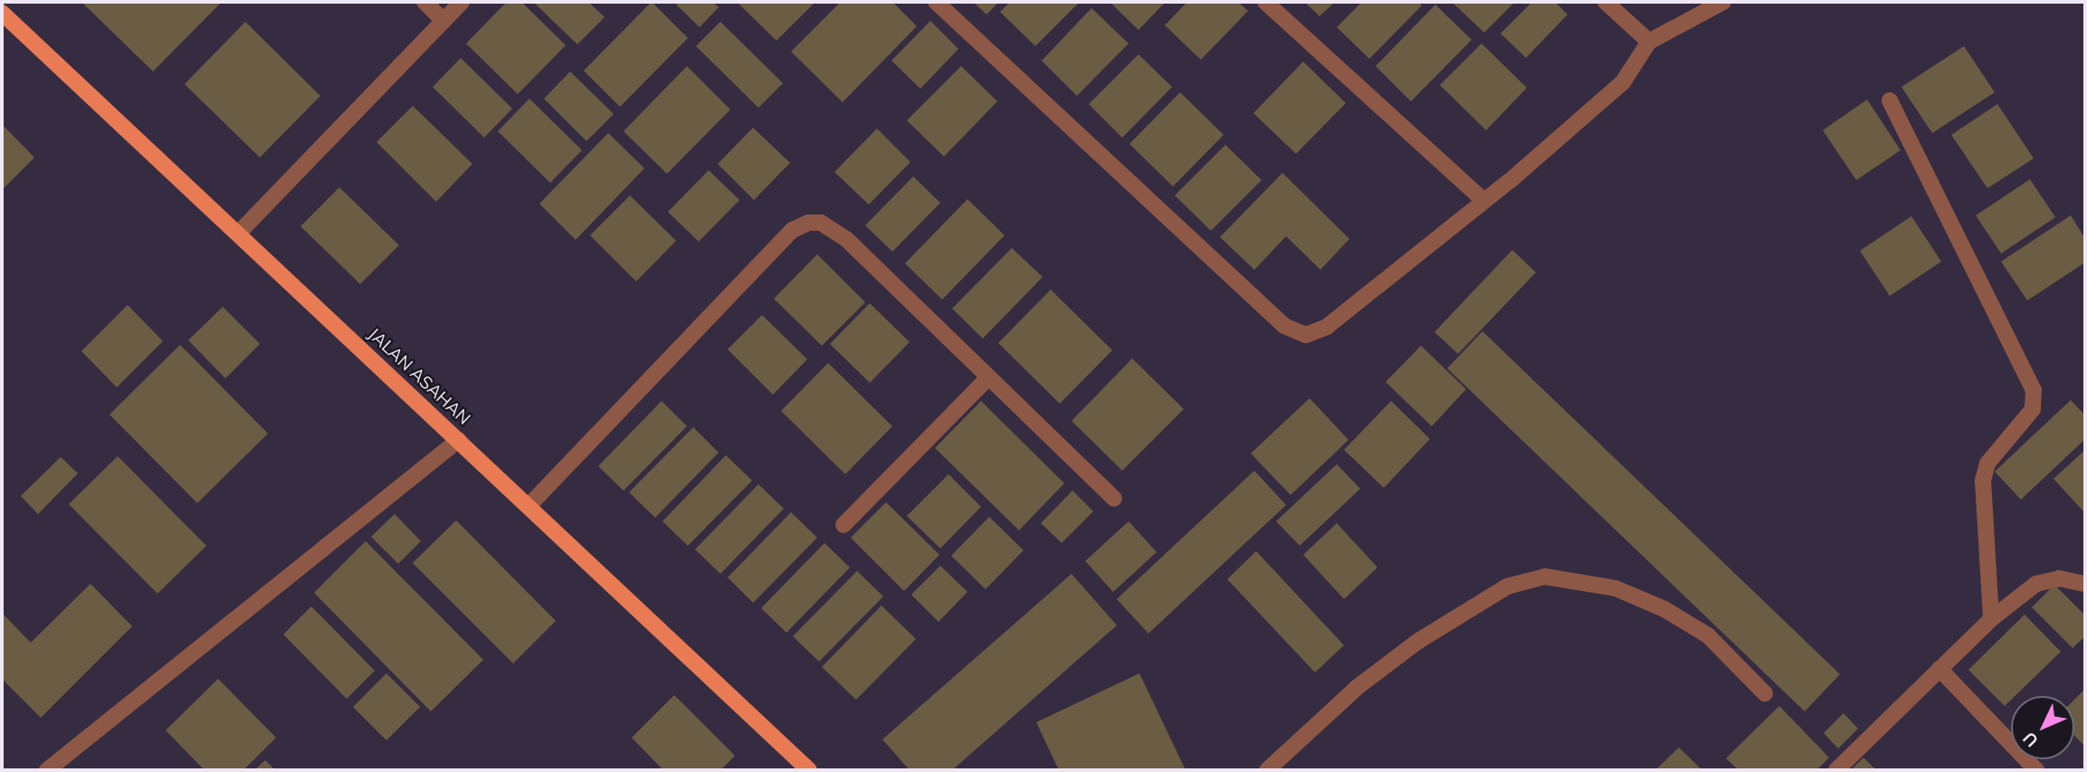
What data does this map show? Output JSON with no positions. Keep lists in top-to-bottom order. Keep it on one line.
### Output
{"streets":{"main road":["JALAN ASAHAN"]},"north":"bottom left"}
